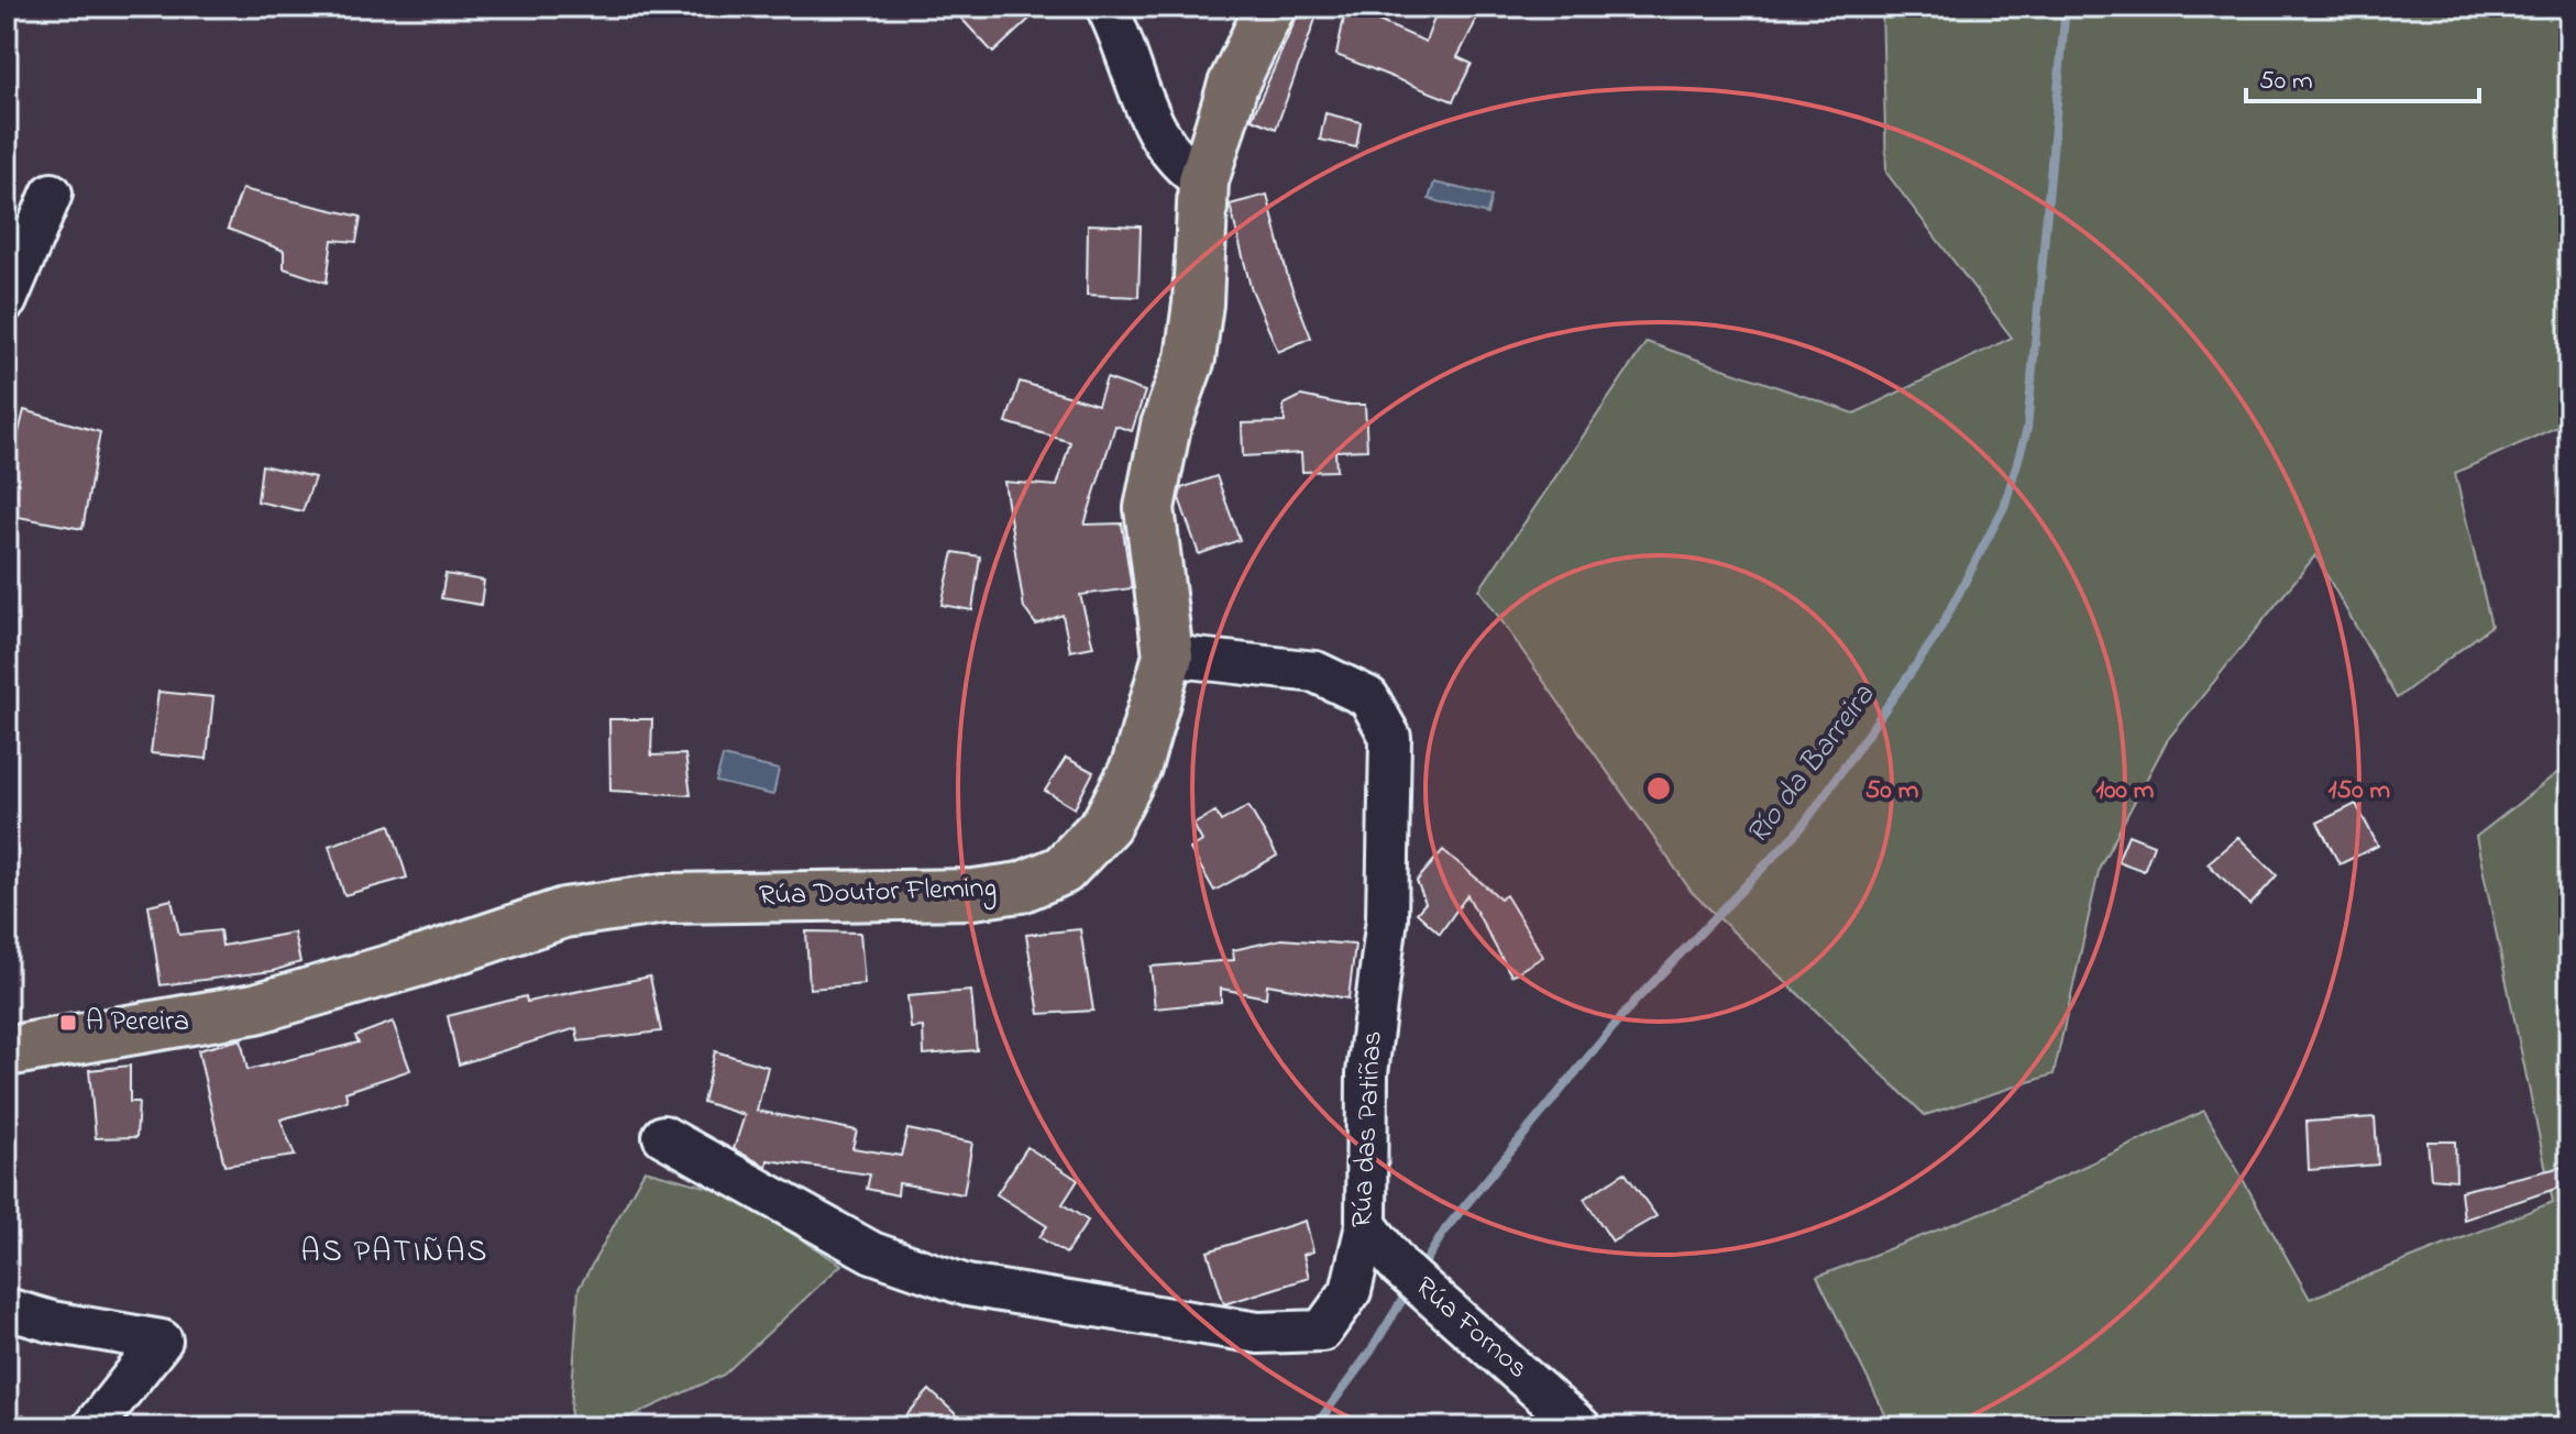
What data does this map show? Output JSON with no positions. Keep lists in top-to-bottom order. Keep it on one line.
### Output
{"streets":{"main road":["Rúa Doutor Fleming"],"street":["Rúa das Patiñas","Rúa Fornos"]},"crossings":[["Rúa Doutor Fleming","Rúa das Patiñas"],["Rúa das Patiñas","Rúa Fornos"]],"districts":["AS PATIÑAS"],"water":["Río da Barreira"],"places":{"transit":["A Pereira"]},"scale_bar":"50 m","rings":["50 m","100 m","150 m"]}
